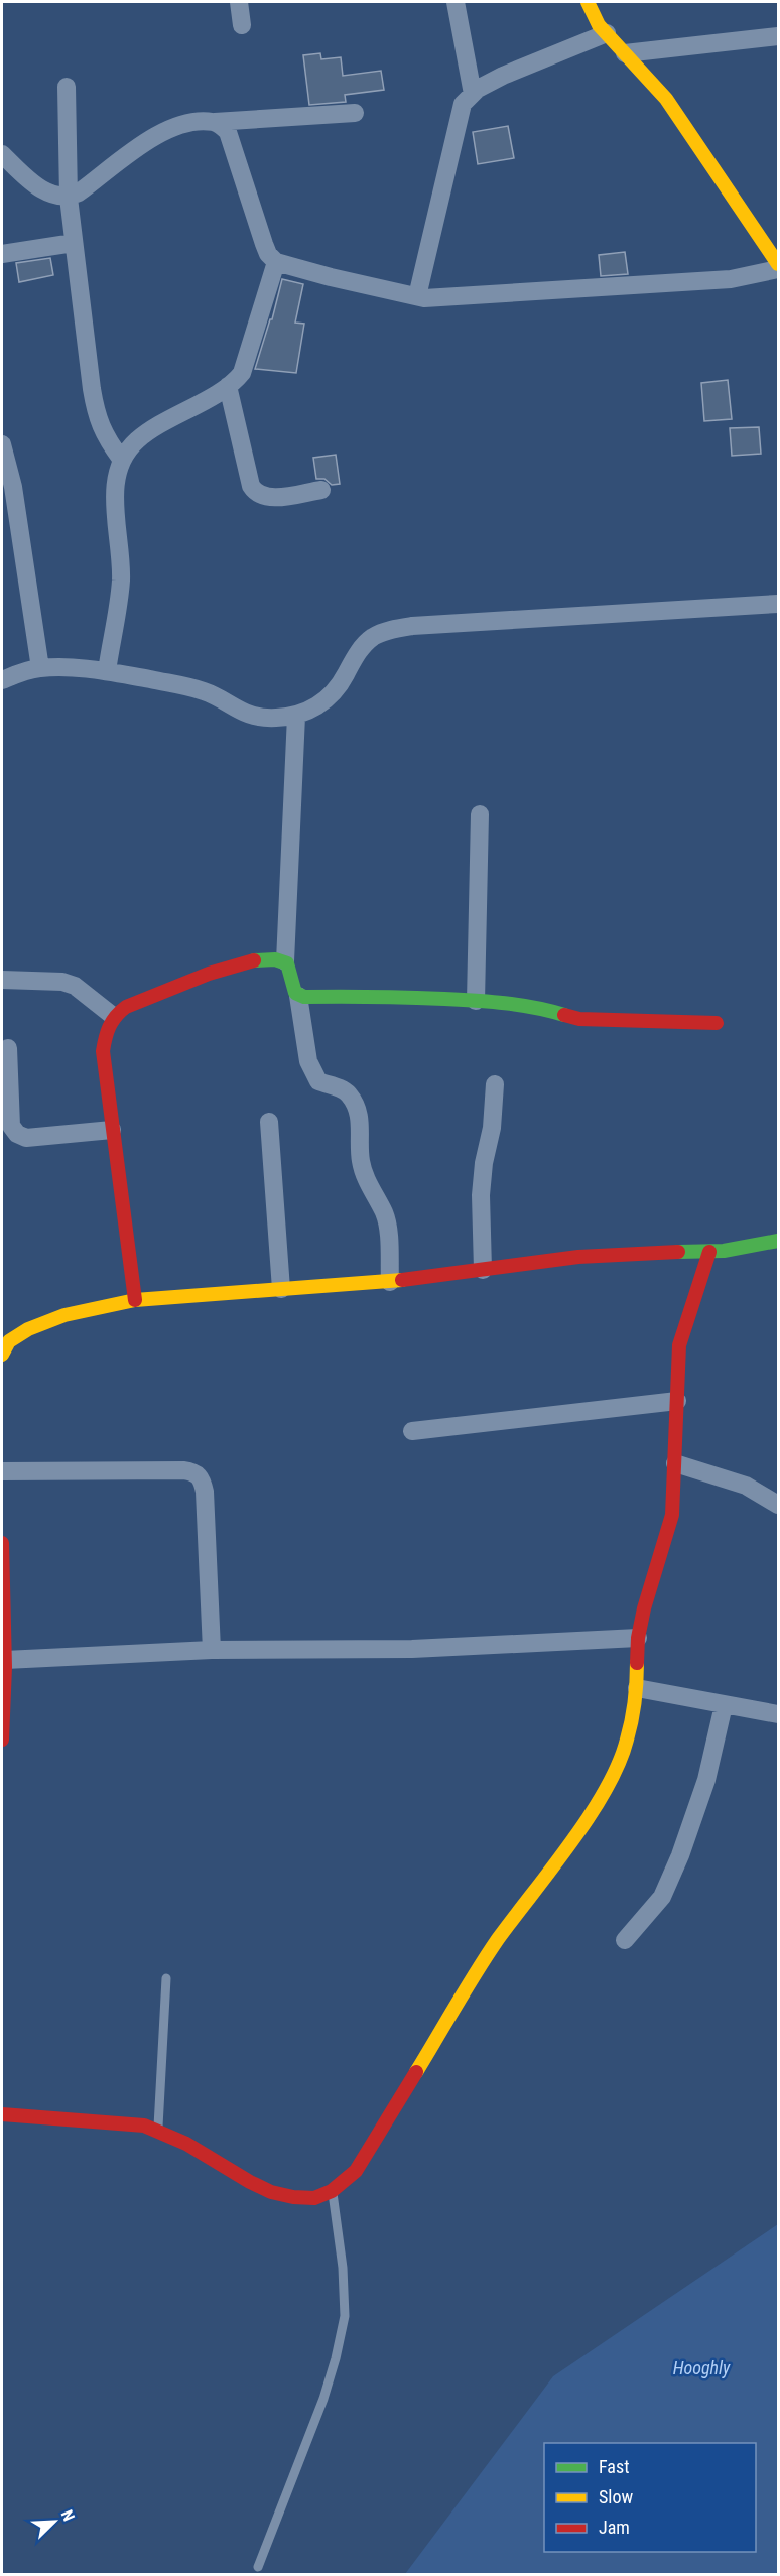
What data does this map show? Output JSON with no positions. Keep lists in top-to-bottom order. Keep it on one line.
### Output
{"water":["Hooghly"],"legend":["Fast","Slow","Jam"],"north":"top right"}
